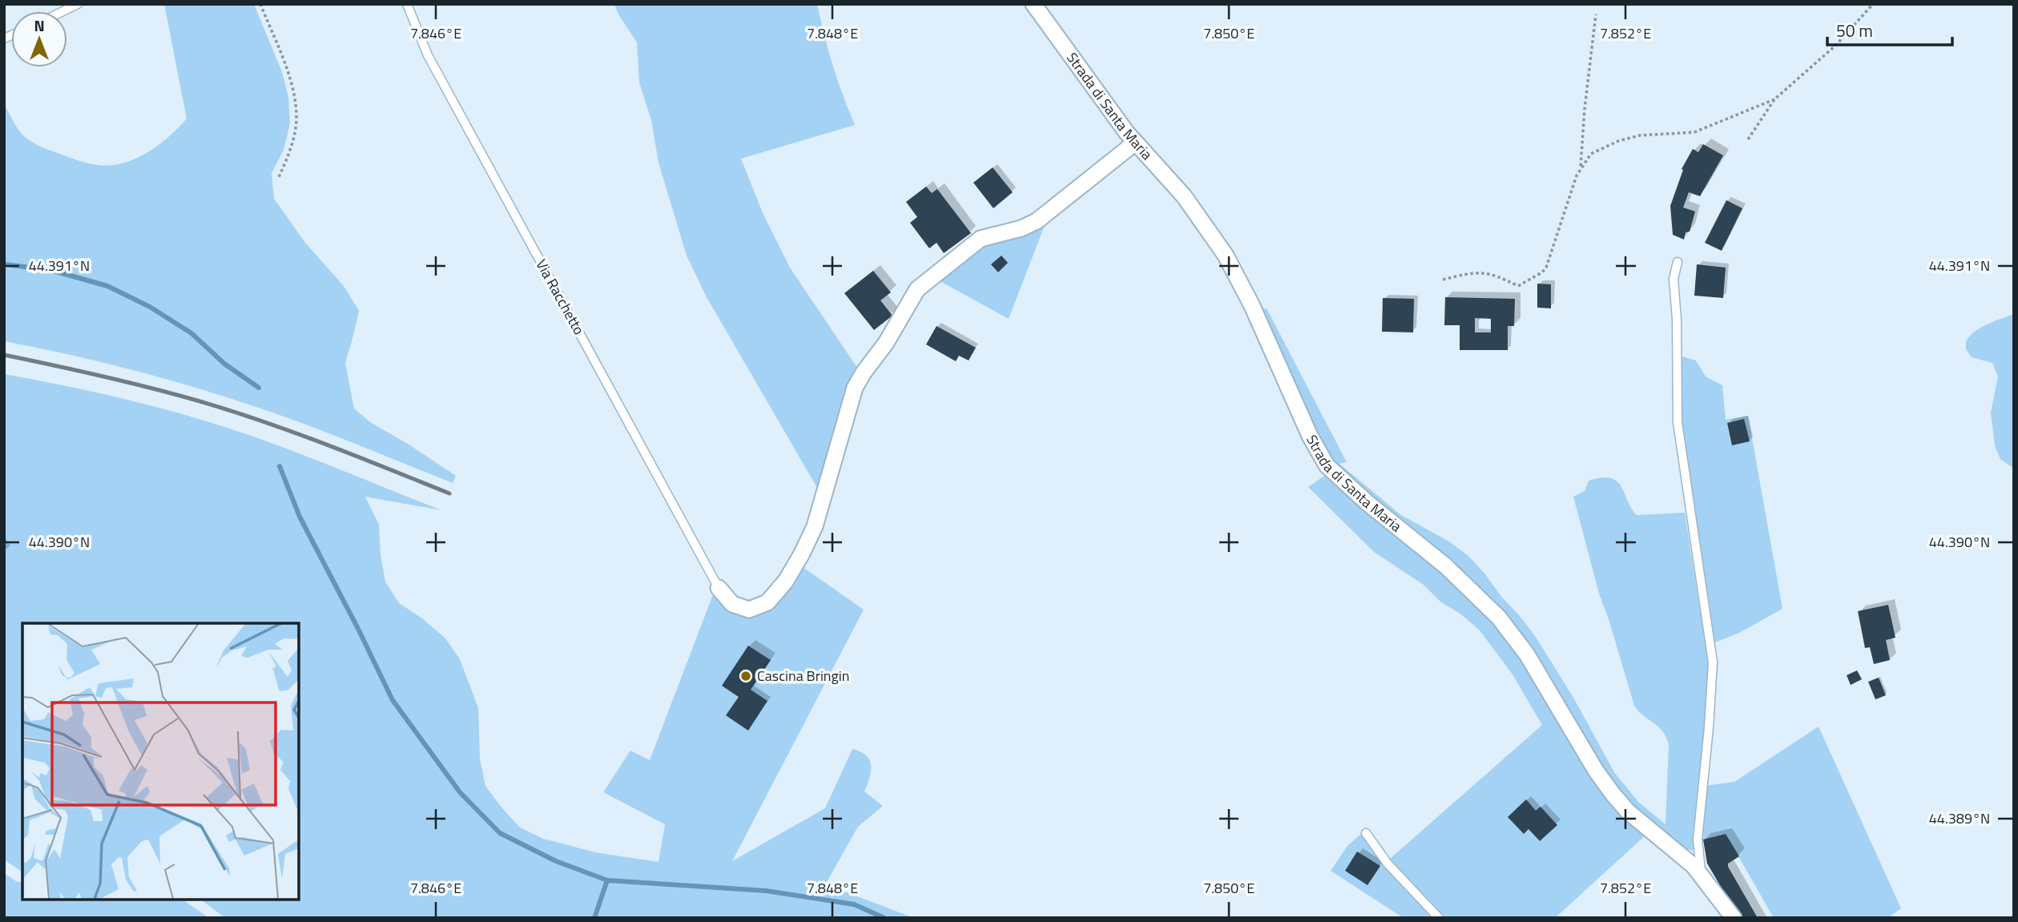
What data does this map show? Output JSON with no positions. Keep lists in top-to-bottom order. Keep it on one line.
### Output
{"streets":{"street":["Strada di Santa Maria"],"lane":["Via Racchetto"]},"places":["Cascina Bringin"],"scale_bar":"50 m","north":"top","coordinates":["7.846°E","7.848°E","7.850°E","7.852°E","44.391°N","44.390°N","44.389°N"]}
